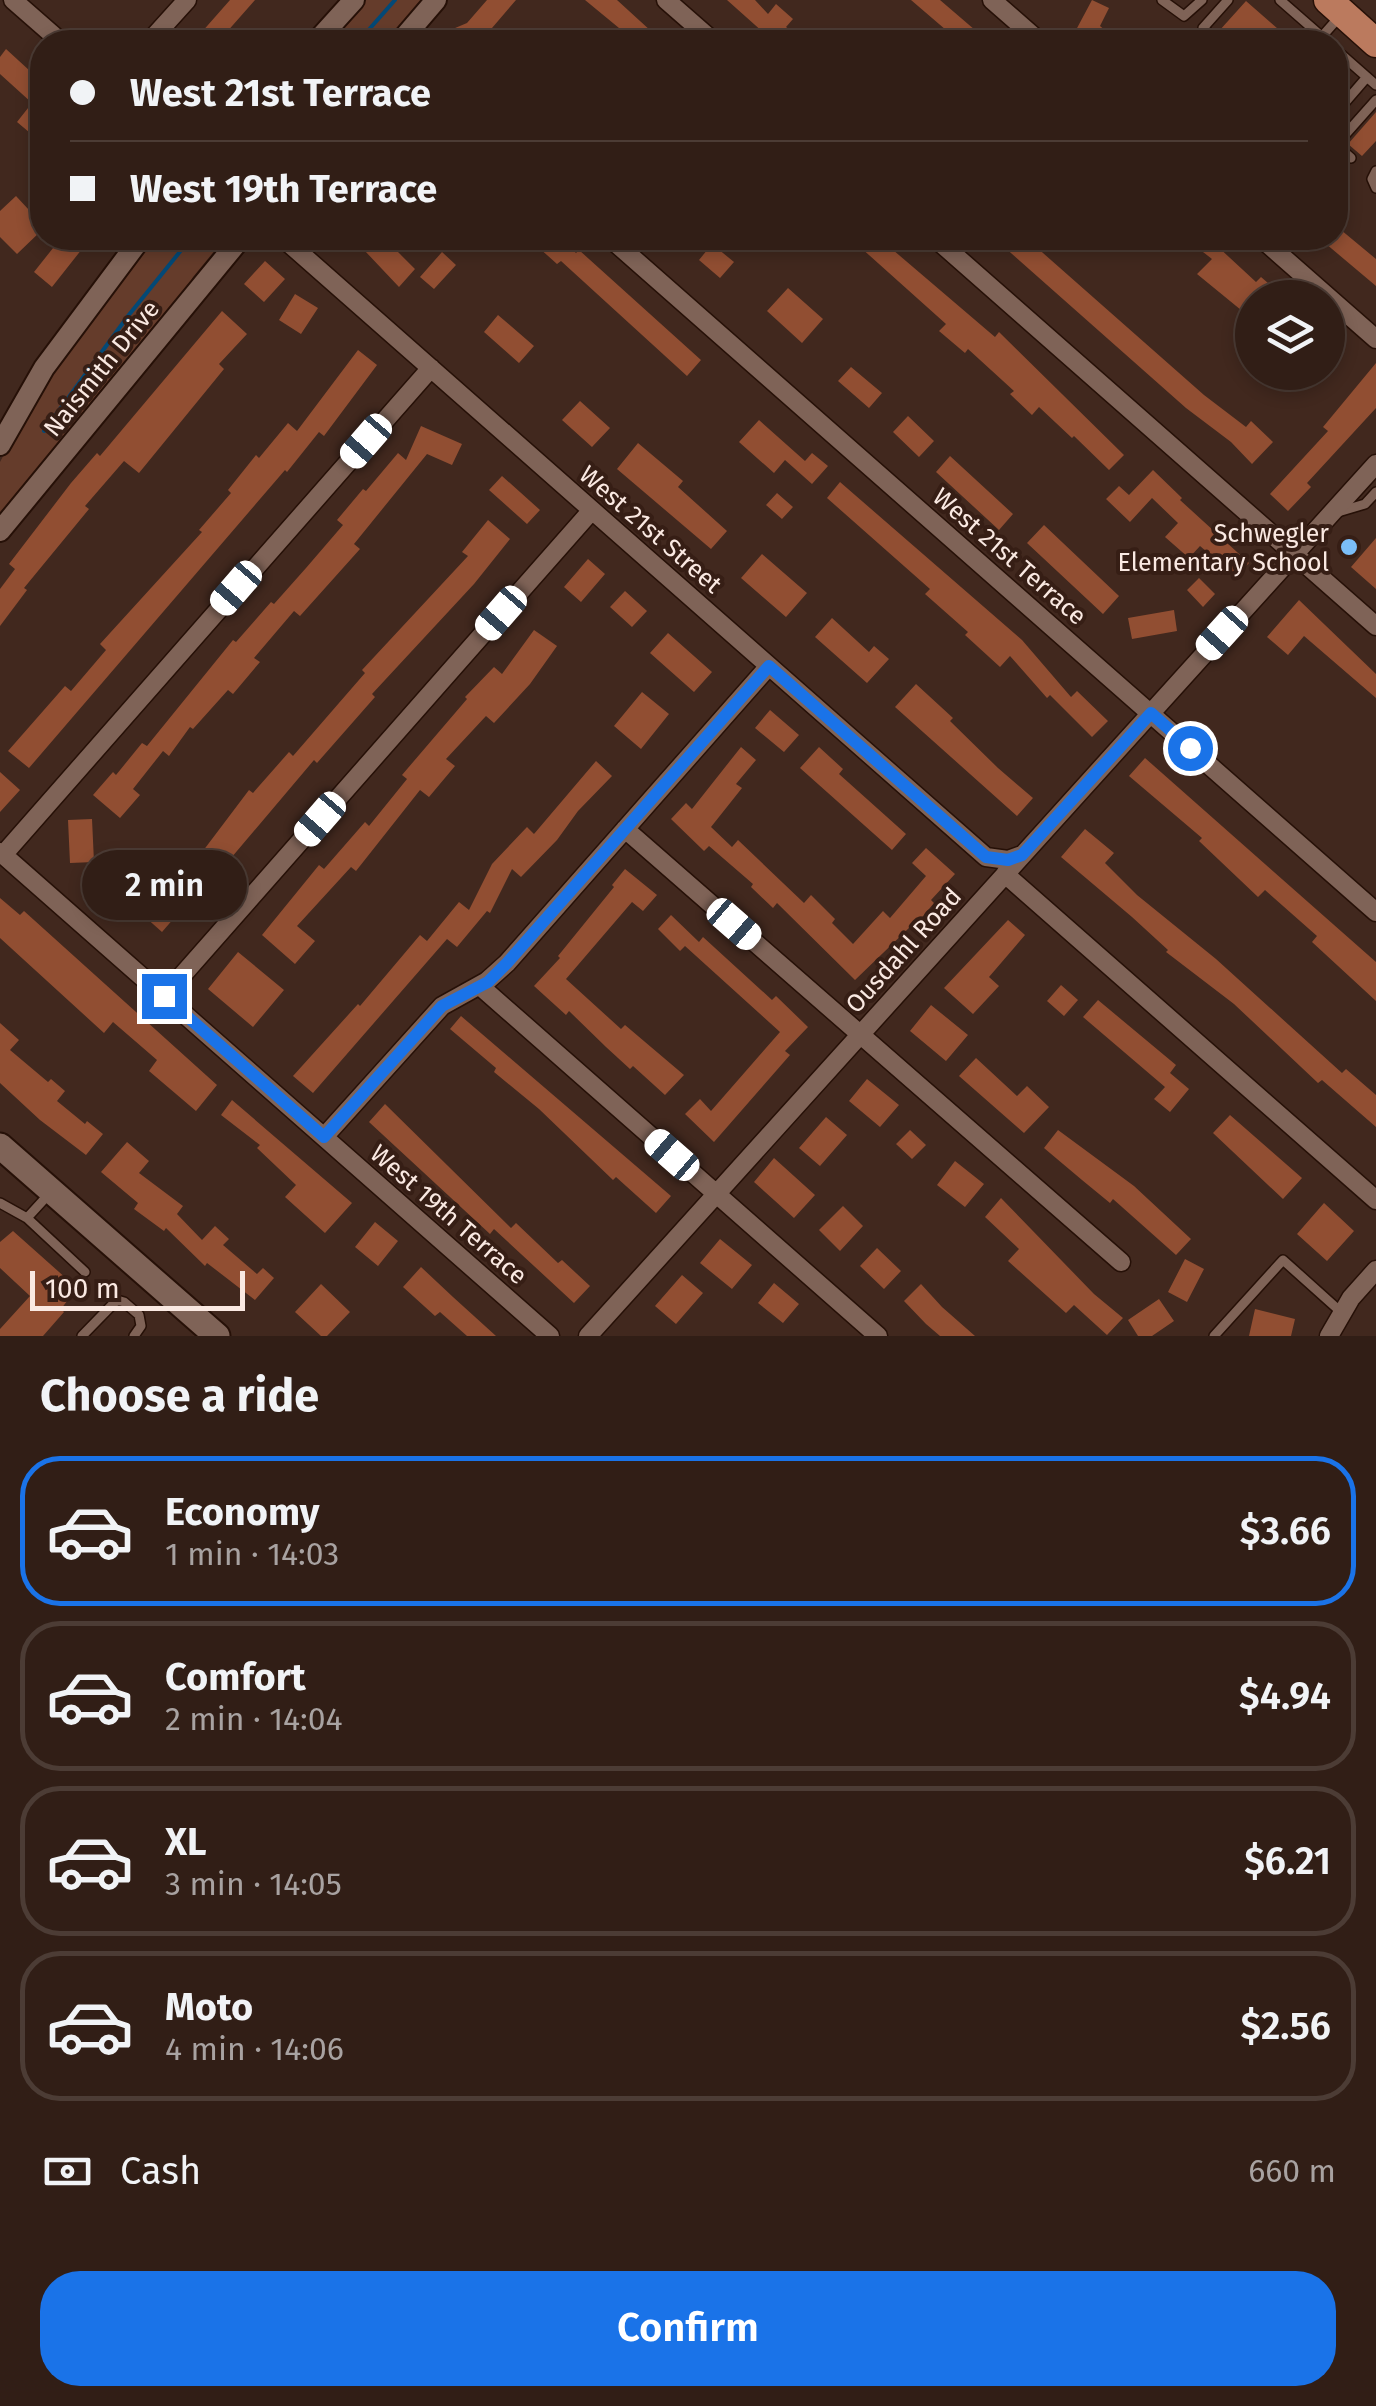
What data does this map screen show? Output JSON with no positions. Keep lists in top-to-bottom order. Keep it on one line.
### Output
{"streets":{"street":["Naismith Drive","West 21st Street","West 21st Terrace","Ousdahl Road","West 19th Terrace"]},"crossings":[["West 21st Terrace","Ousdahl Road"]],"places":["Schwegler Elementary School"],"scale_bar":"100 m","page":{"banner":["West 21st Terrace","West 19th Terrace"],"bubble":"2 min","scale":"100 m","heading":"Choose a ride","list":[{"name":"Economy","note":"1 min · 14:03","value":"$3.66"},{"name":"Comfort","note":"2 min · 14:04","value":"$4.94"},{"name":"XL","note":"3 min · 14:05","value":"$6.21"},{"name":"Moto","note":"4 min · 14:06","value":"$2.56"}],"pay":["Cash","660 m"],"buttons":"Confirm"}}
